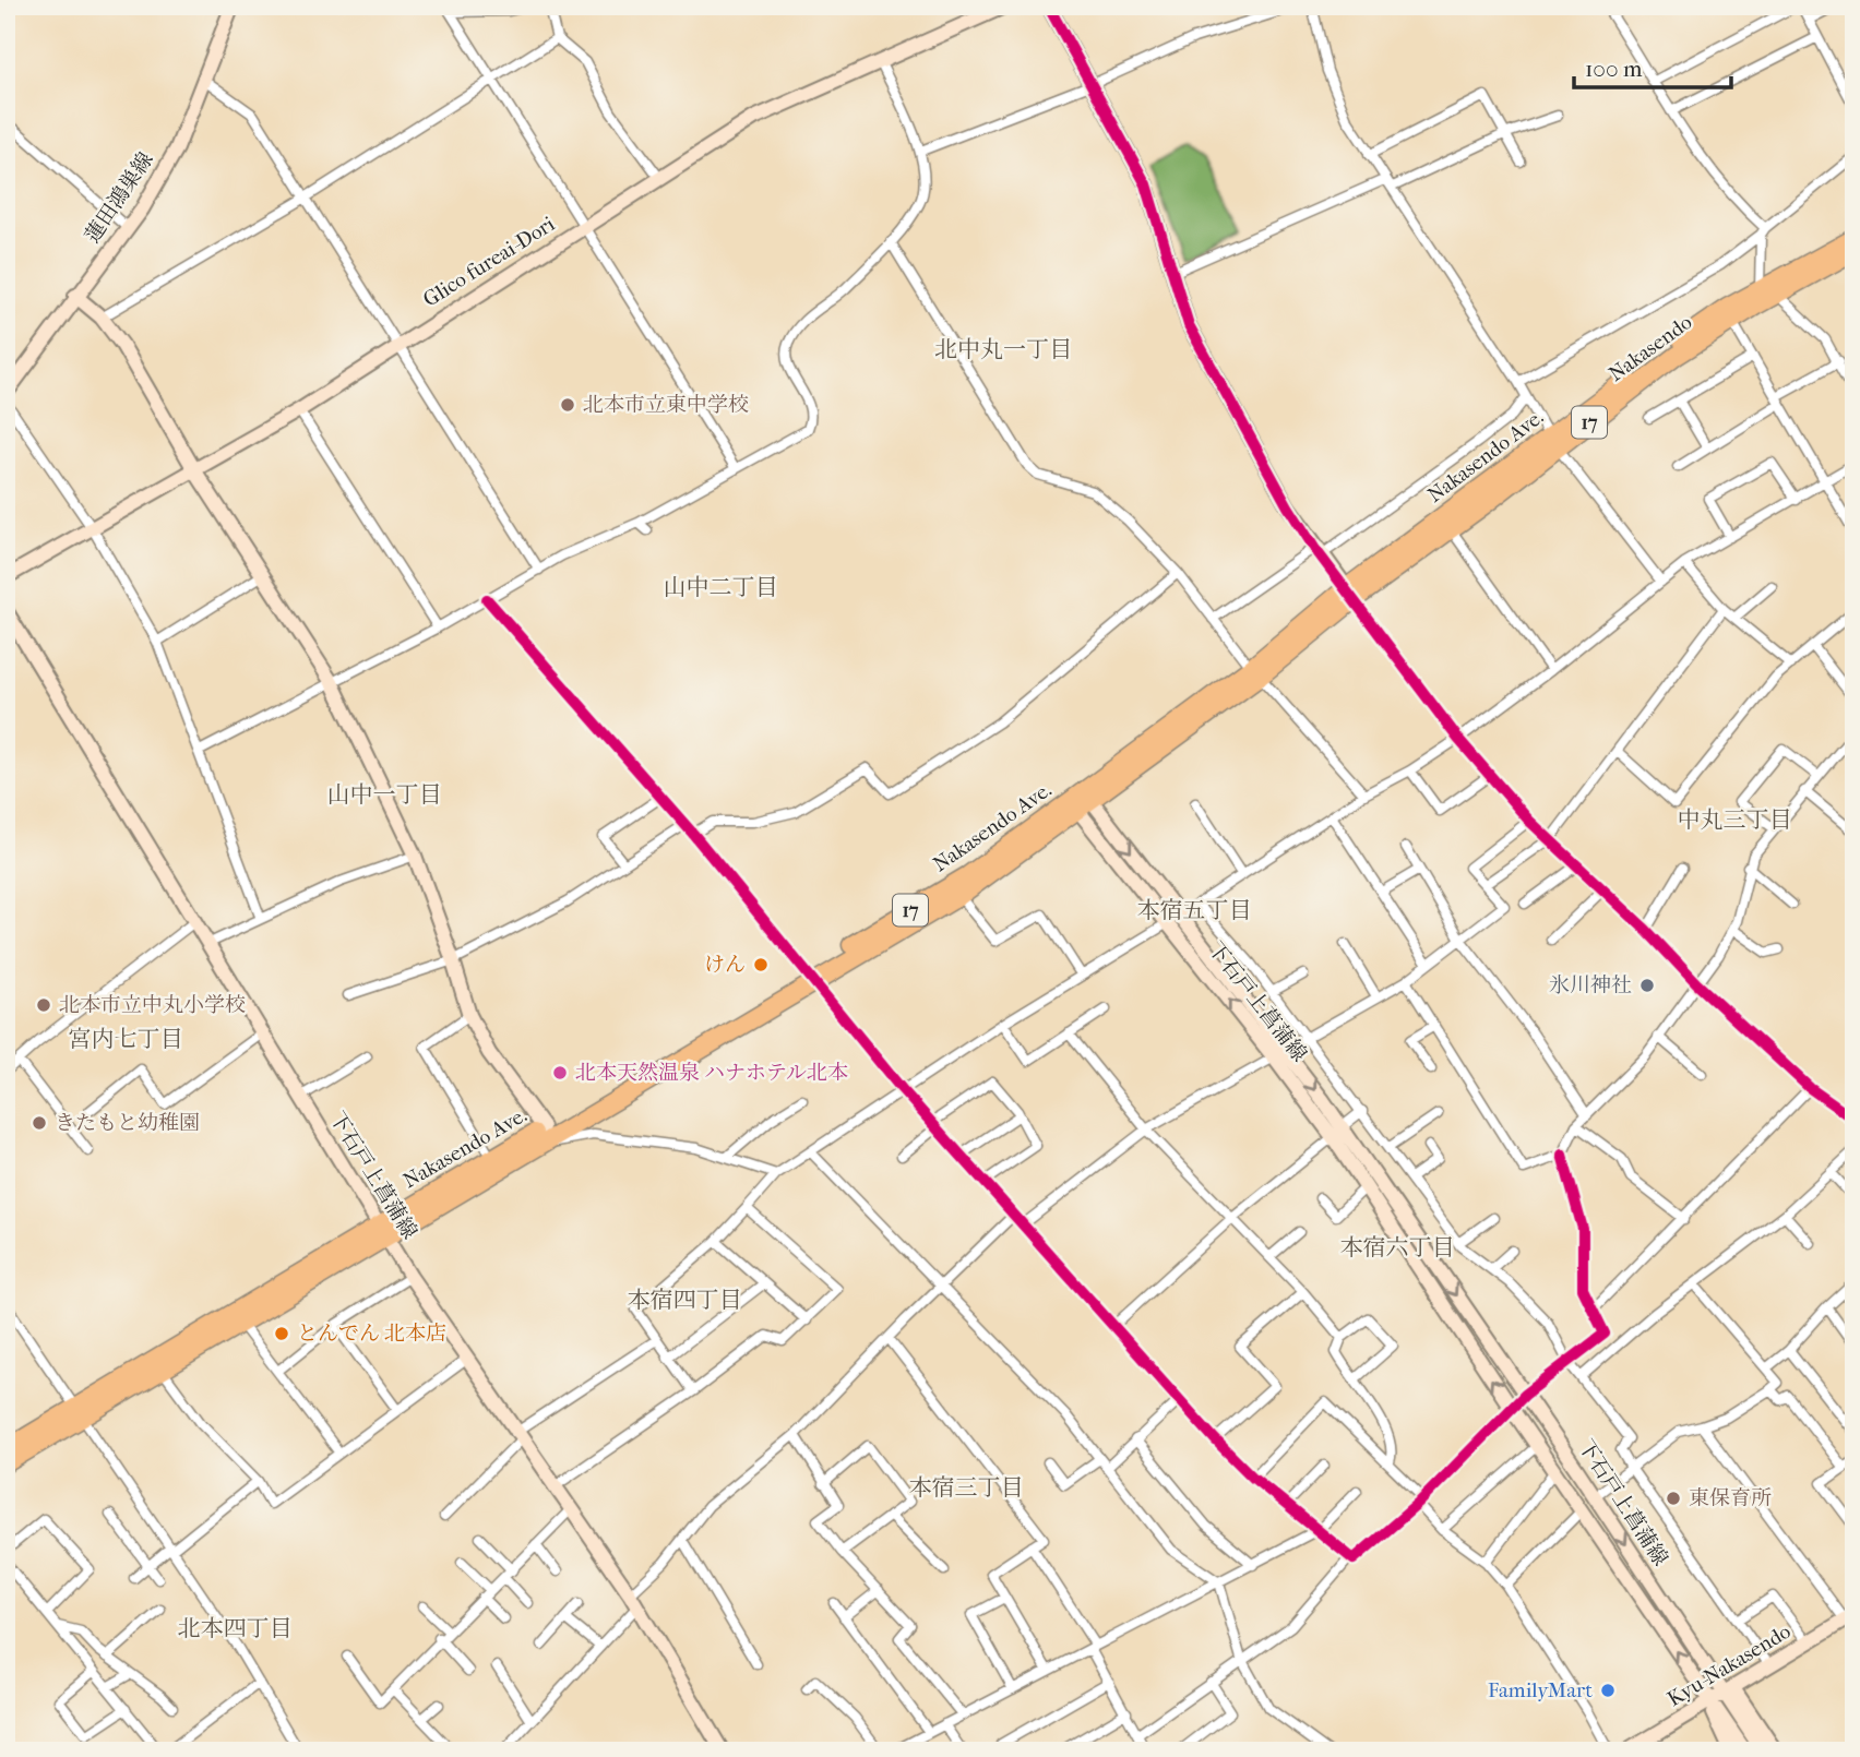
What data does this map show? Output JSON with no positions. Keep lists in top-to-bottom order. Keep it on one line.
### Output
{"streets":{"highway":["Nakasendo","17","Nakasendo Ave."],"main road":["蓮田鴻巣線","Glico fureai-Dori","下石戸上菖蒲線","Kyu-Nakasendo"]},"crossings":[["Nakasendo","Nakasendo Ave."],["Nakasendo Ave.","下石戸上菖蒲線"],["下石戸上菖蒲線","Kyu-Nakasendo"]],"districts":["北中丸一丁目","山中二丁目","山中一丁目","中丸三丁目","本宿五丁目","宮内七丁目","本宿六丁目","本宿四丁目","本宿三丁目","北本四丁目"],"places":["北本市立東中学校","けん","氷川神社","北本市立中丸小学校","北本天然温泉 ハナホテル北本","きたもと幼稚園","とんでん 北本店","東保育所","FamilyMart"],"scale_bar":"100 m"}
